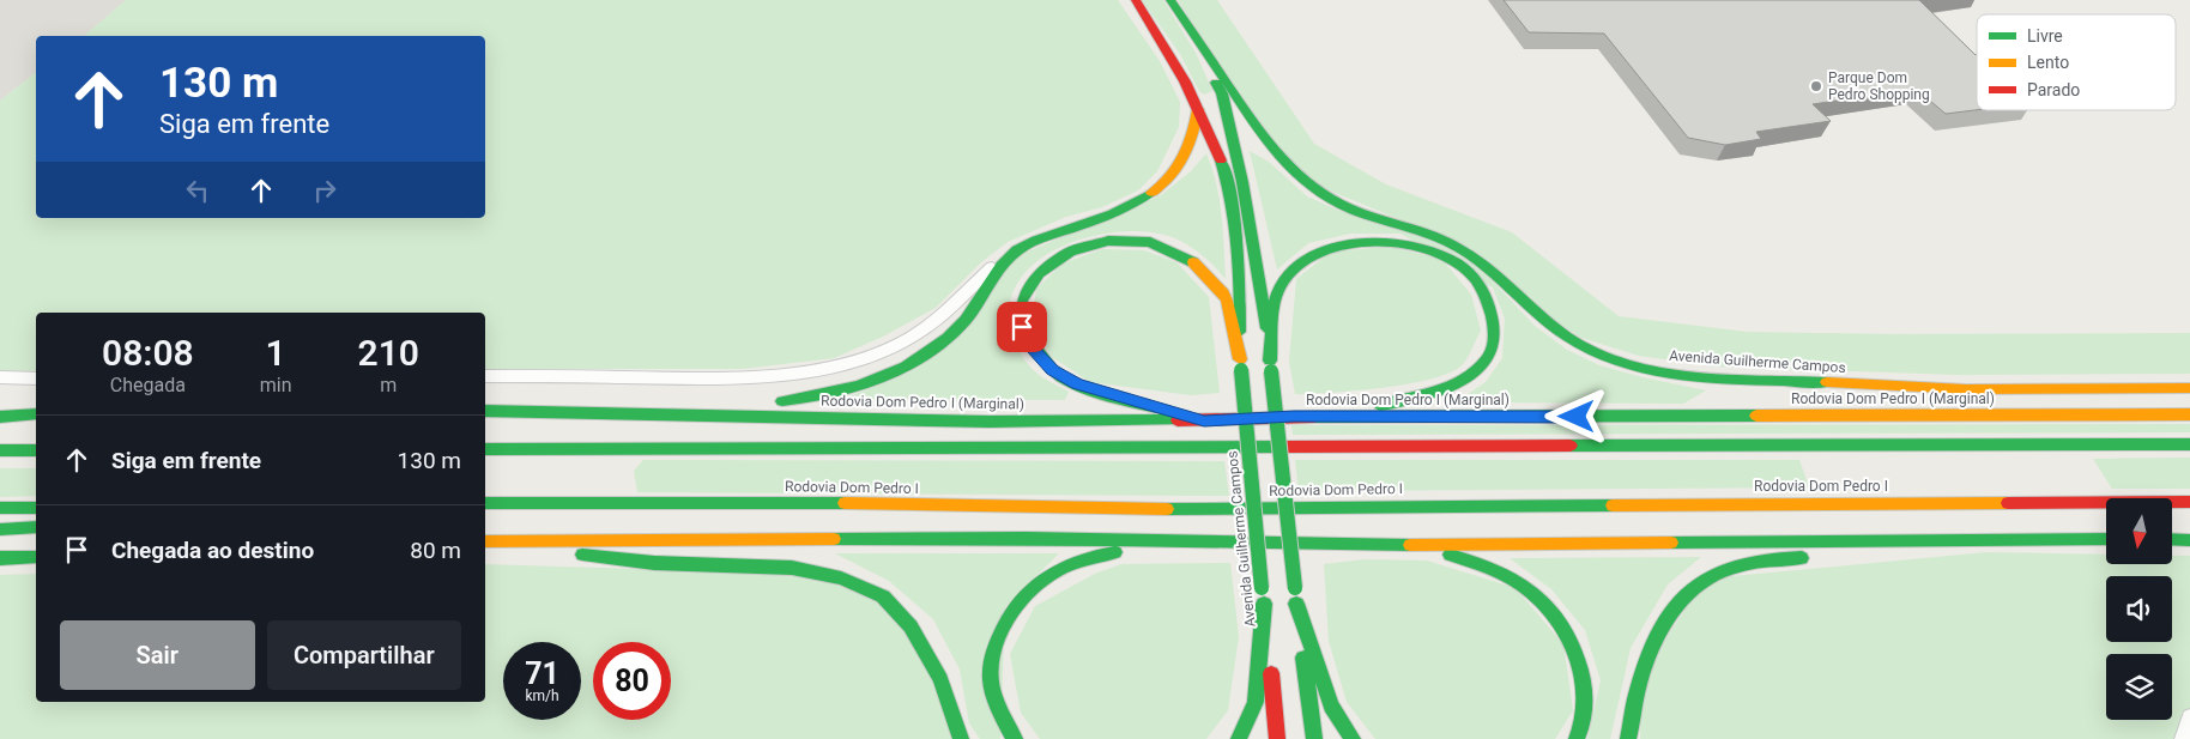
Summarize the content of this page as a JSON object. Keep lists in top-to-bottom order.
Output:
{
  "streets": {
    "main road": ["Avenida Guilherme Campos", "Rodovia Dom Pedro I (Marginal)", "Rodovia Dom Pedro I"]
  },
  "places": ["Parque Dom Pedro Shopping"],
  "legend": ["Livre", "Lento", "Parado"],
  "north": "bottom",
  "page": {
    "turn": ["130 m", "Siga em frente"],
    "eta": [
      "08:08",
      "Chegada",
      "1",
      "min",
      "210",
      "m"
    ],
    "list": [
      {
        "name": "Siga em frente",
        "value": "130 m"
      },
      {
        "name": "Chegada ao destino",
        "value": "80 m"
      }
    ],
    "buttons": ["Sair", "Compartilhar"],
    "speed": "71 km/h",
    "limit": "80"
  }
}
